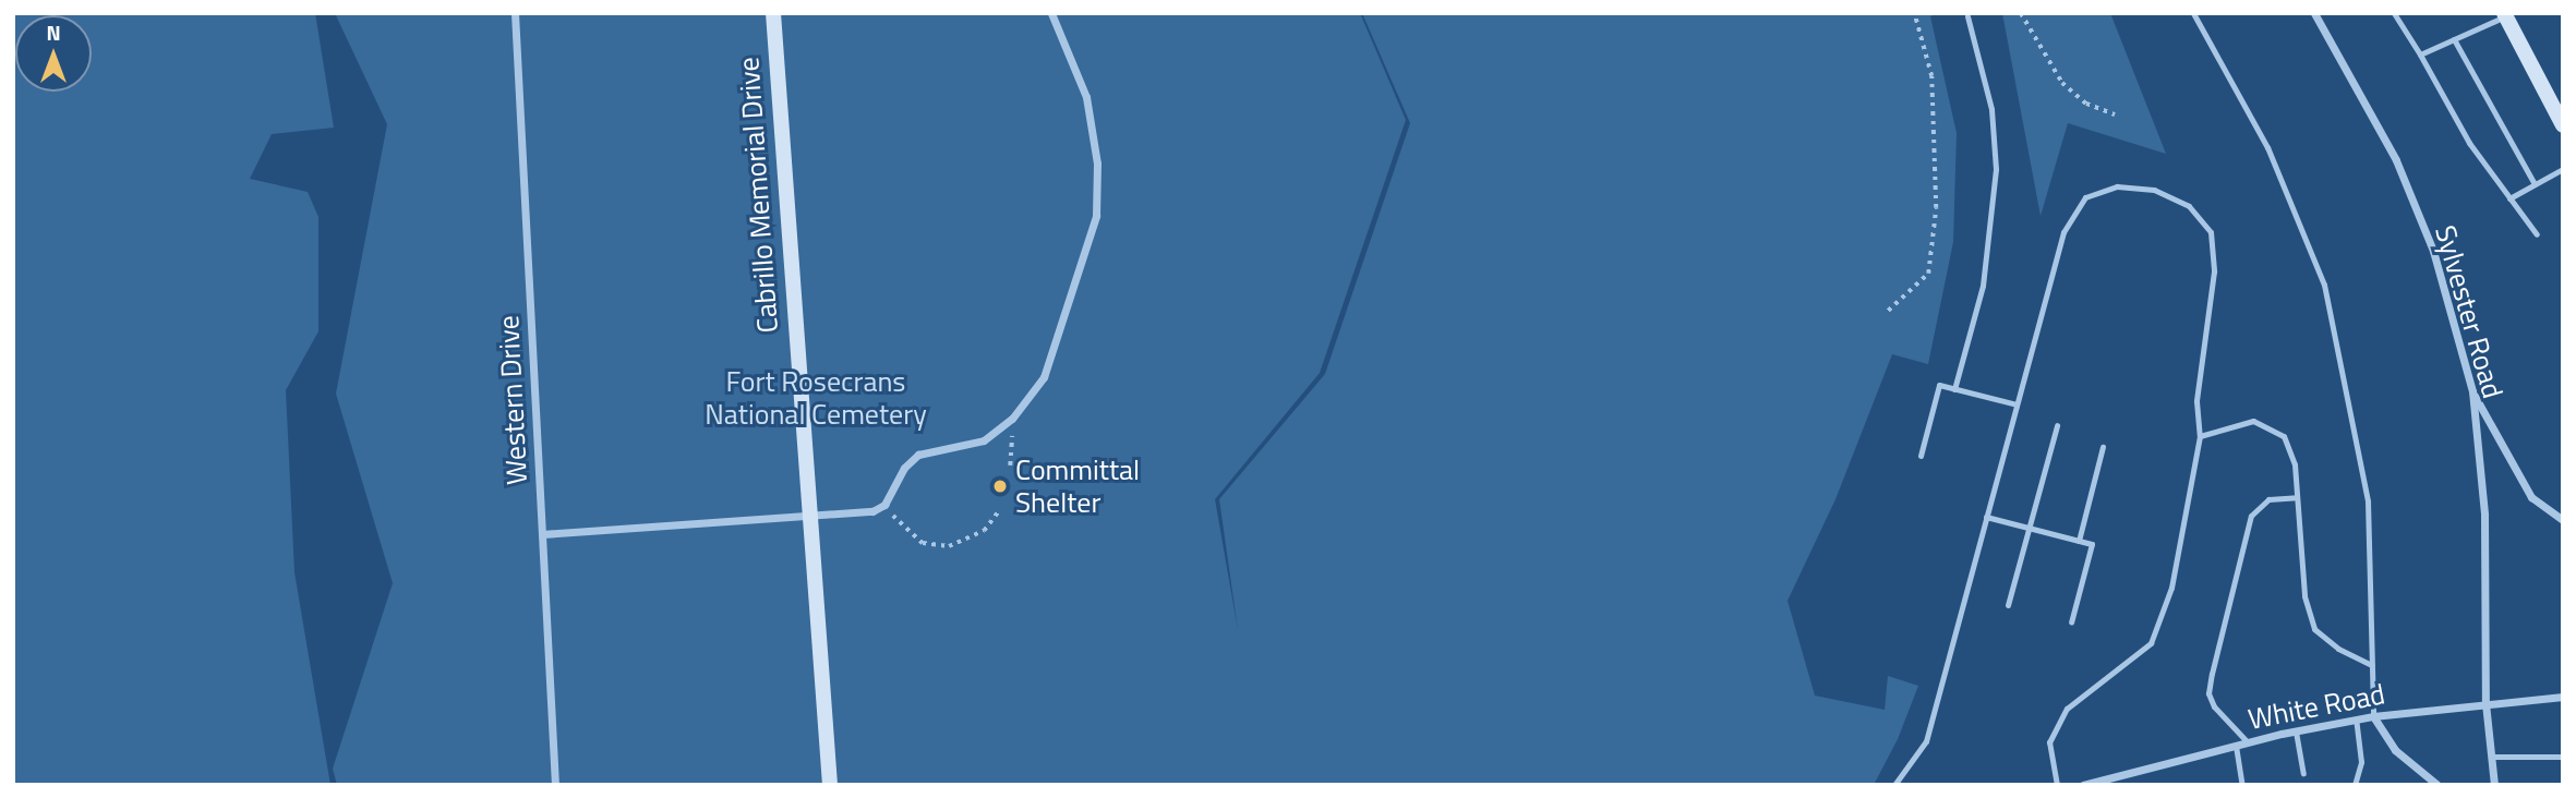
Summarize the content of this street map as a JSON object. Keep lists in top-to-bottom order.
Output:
{
  "streets": {
    "main road": ["Cabrillo Memorial Drive"],
    "street": ["Sylvester Road", "Western Drive", "White Road"]
  },
  "crossings": [
    ["Sylvester Road", "White Road"]
  ],
  "parks": ["Fort Rosecrans National Cemetery"],
  "places": ["Committal Shelter"],
  "north": "top"
}
